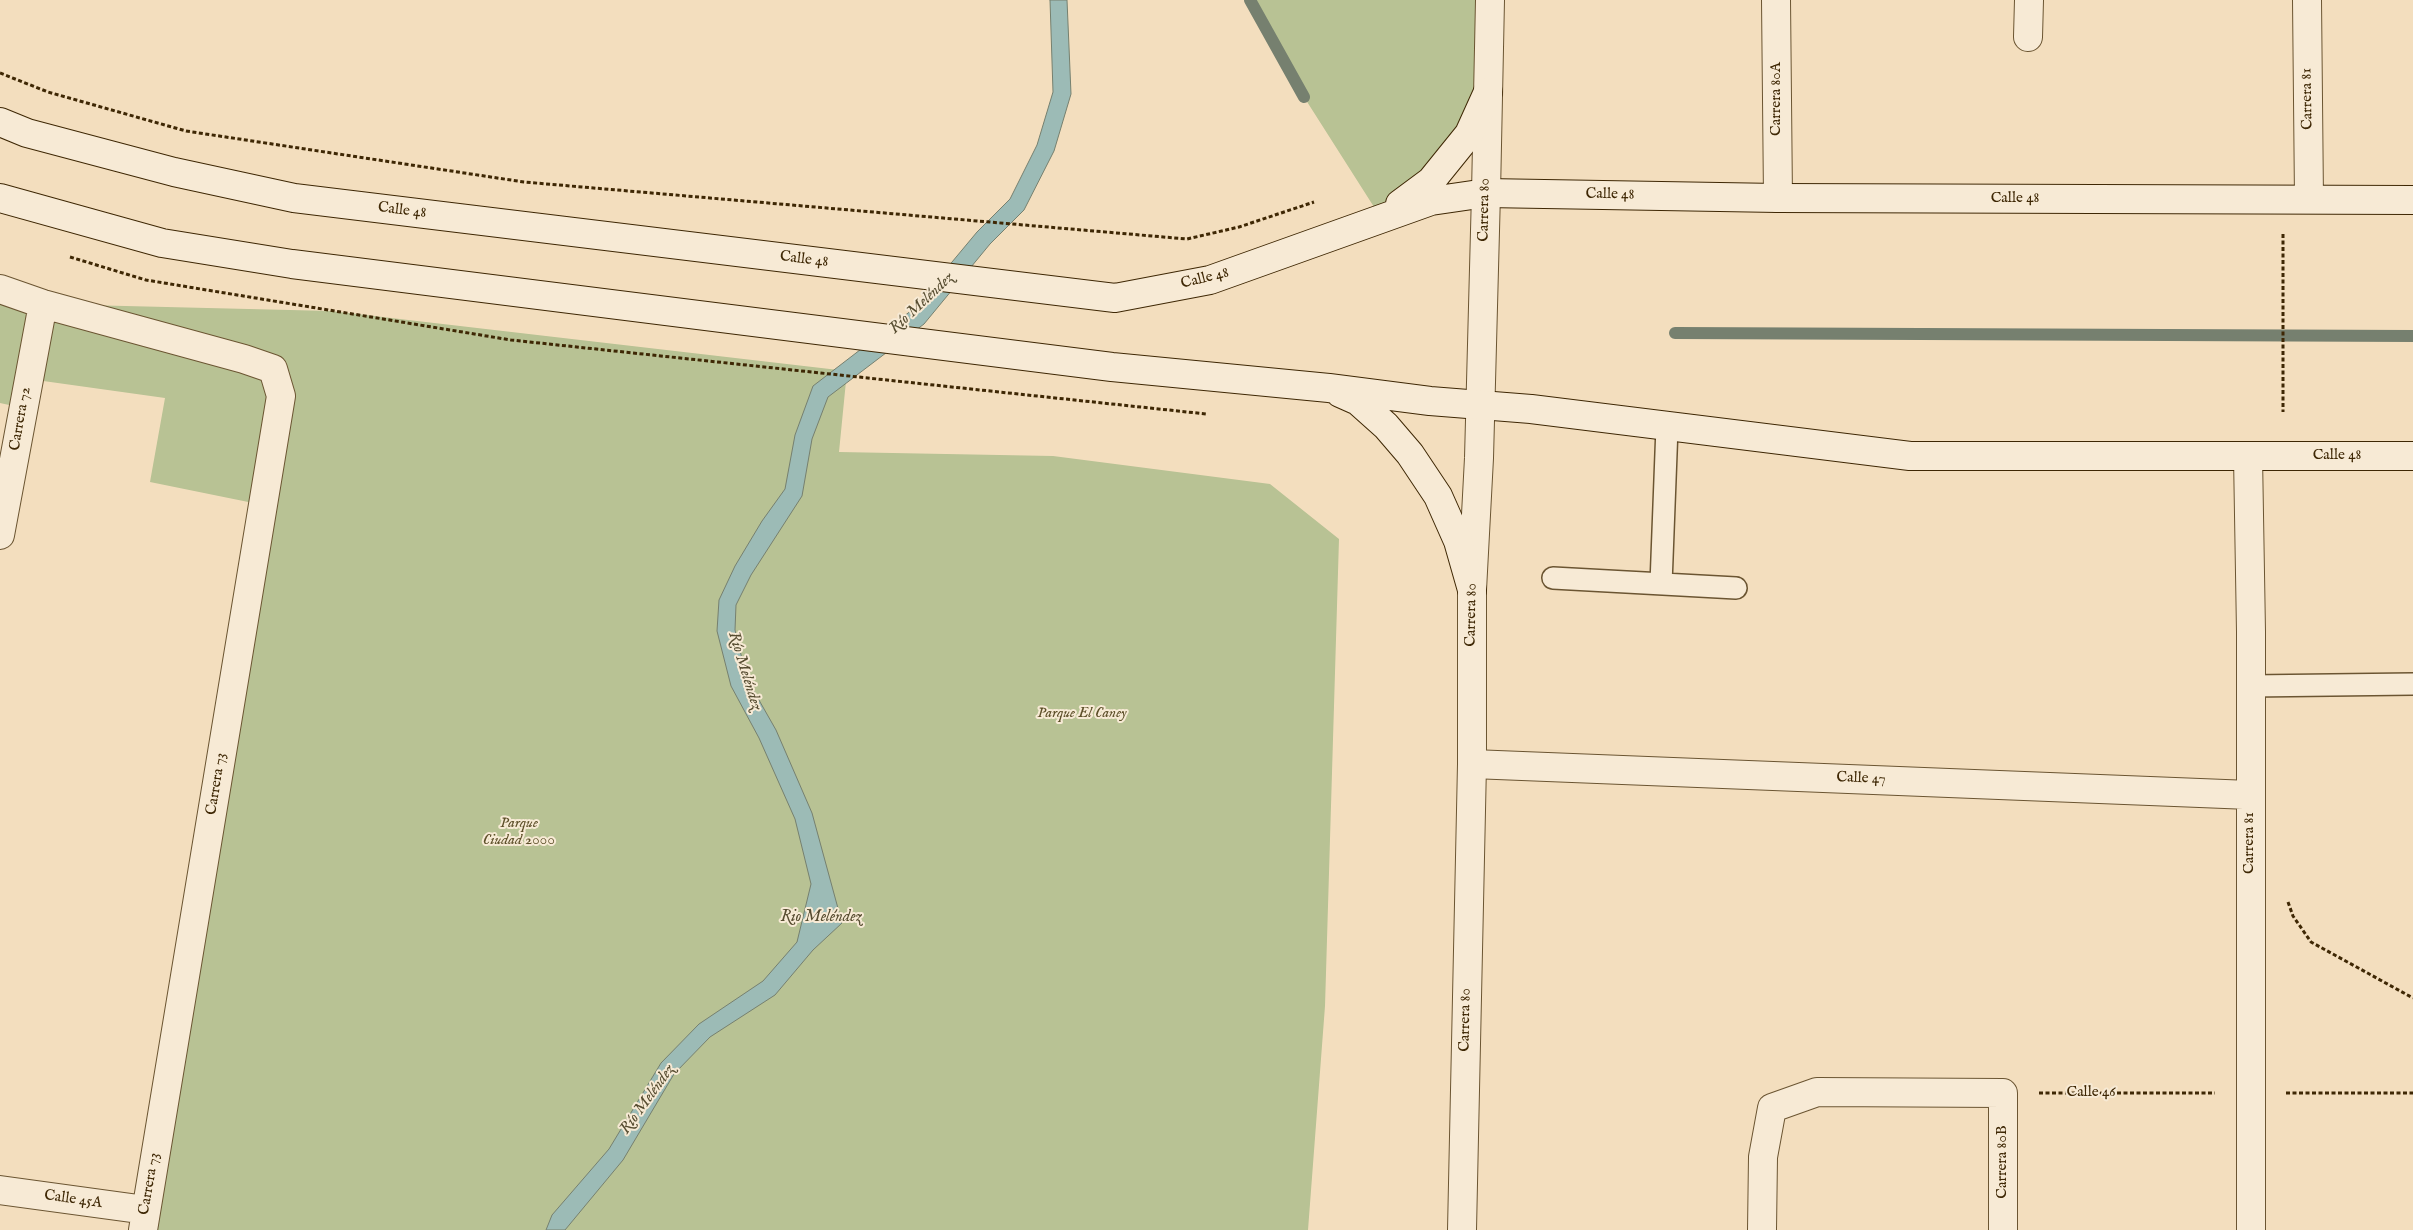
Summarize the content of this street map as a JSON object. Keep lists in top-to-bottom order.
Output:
{
  "streets": {
    "main road": [
      "Carrera 80A",
      "Carrera 81",
      "Calle 48",
      "Carrera 80",
      "Carrera 72",
      "Calle 47",
      "Carrera 73",
      "Carrera 80B",
      "Calle 45A"
    ],
    "path": ["Calle 46"]
  },
  "crossings": [
    ["Carrera 80A", "Calle 48"],
    ["Carrera 81", "Calle 48"],
    ["Carrera 81", "Calle 47"],
    ["Carrera 81", "Calle 46"],
    ["Calle 48", "Carrera 80"],
    ["Carrera 80", "Calle 47"],
    ["Carrera 72", "Carrera 73"],
    ["Carrera 73", "Calle 45A"],
    ["Calle 46", "Carrera 80B"]
  ],
  "water": ["Río Meléndez", "Rio Meléndez"],
  "parks": ["Parque El Caney", "Parque Ciudad 2000"]
}
